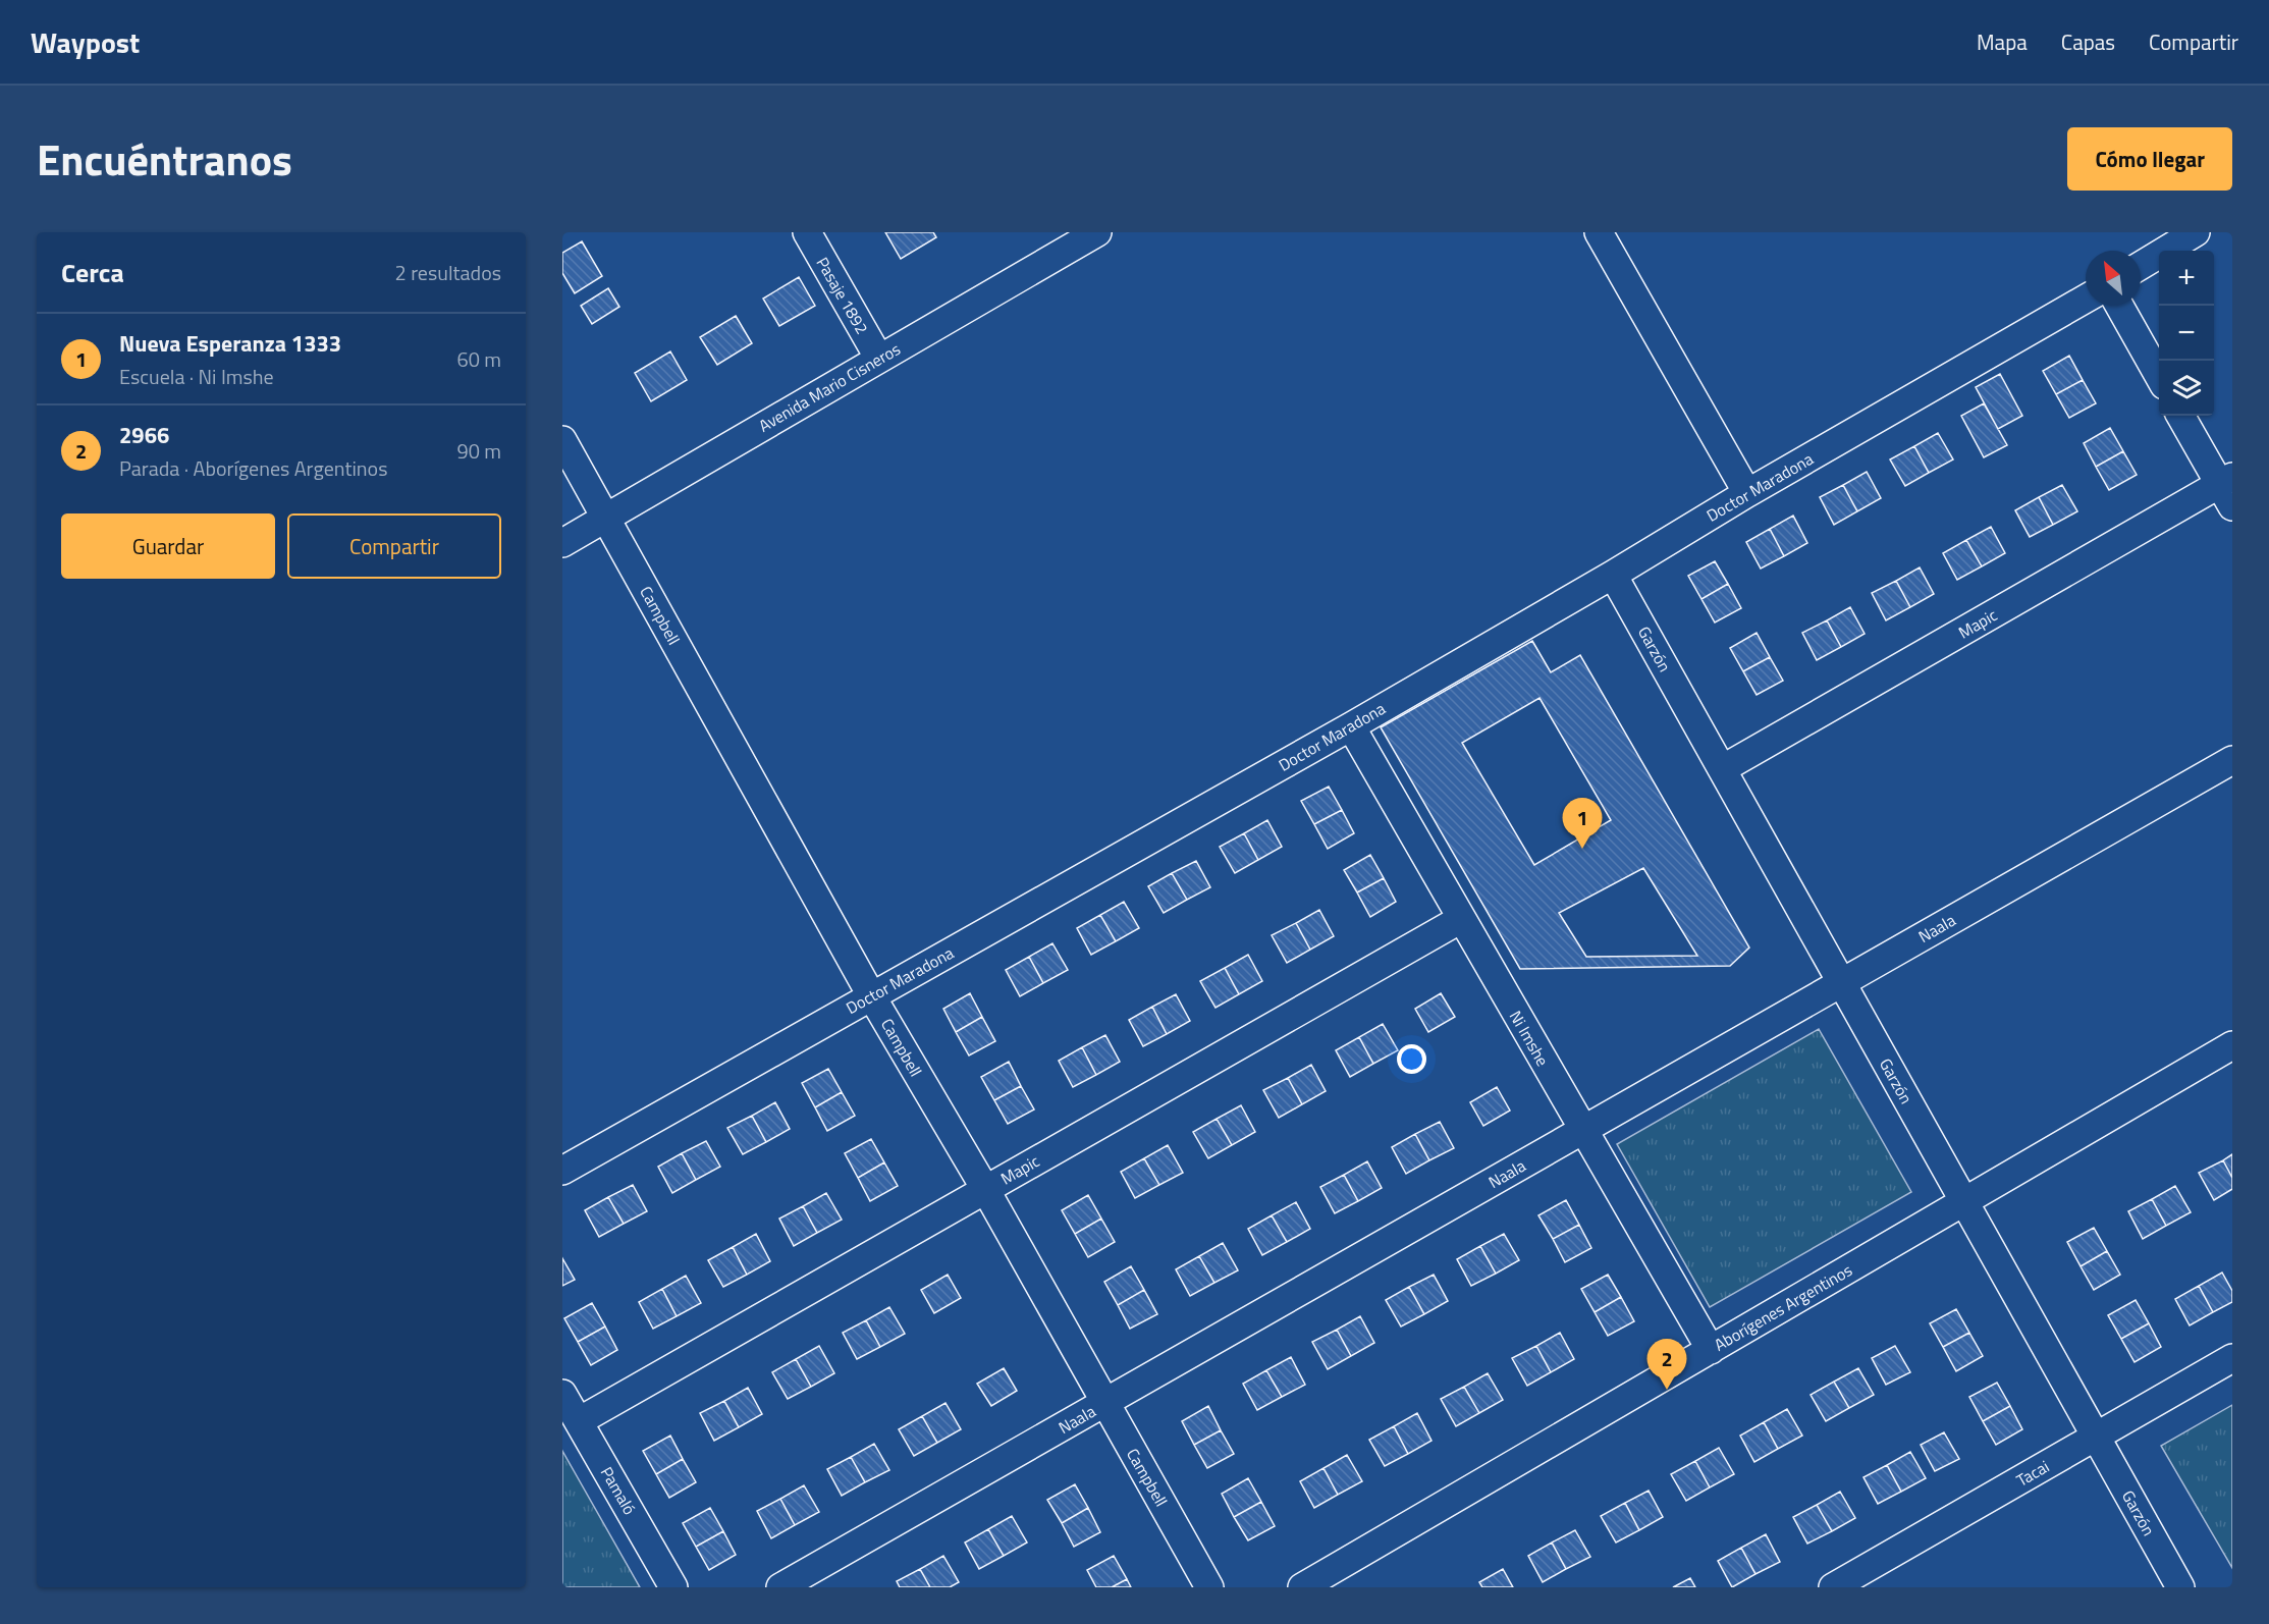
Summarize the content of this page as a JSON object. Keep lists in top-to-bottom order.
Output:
{
  "streets": {
    "street": [
      "Pasaje 1892",
      "Avenida Mario Cisneros",
      "Doctor Maradona",
      "Campbell",
      "Mapic",
      "Garzón",
      "Naala",
      "Ni Imshe",
      "Aborígenes Argentinos",
      "Tacai",
      "Pamaló"
    ]
  },
  "crossings": [
    ["Pasaje 1892", "Avenida Mario Cisneros"],
    ["Avenida Mario Cisneros", "Campbell"],
    ["Doctor Maradona", "Campbell"],
    ["Doctor Maradona", "Garzón"],
    ["Doctor Maradona", "Ni Imshe"],
    ["Campbell", "Mapic"],
    ["Campbell", "Naala"],
    ["Mapic", "Garzón"],
    ["Mapic", "Ni Imshe"],
    ["Mapic", "Pamaló"],
    ["Garzón", "Naala"],
    ["Garzón", "Aborígenes Argentinos"],
    ["Garzón", "Tacai"],
    ["Naala", "Ni Imshe"],
    ["Ni Imshe", "Aborígenes Argentinos"]
  ],
  "north": "top left",
  "page": {
    "header": "Waypost",
    "nav": ["Mapa", "Capas", "Compartir"],
    "title": "Encuéntranos",
    "buttons": [
      "Cómo llegar",
      ["Guardar", "Compartir"]
    ],
    "heading": ["Cerca", "2 resultados"],
    "map_buttons": ["+", "−"],
    "list": [
      {
        "mark": "1",
        "name": "Nueva Esperanza 1333",
        "note": "Escuela · Ni Imshe",
        "value": "60 m"
      },
      {
        "mark": "2",
        "name": "2966",
        "note": "Parada · Aborígenes Argentinos",
        "value": "90 m"
      }
    ],
    "pins": ["1", "2"]
  }
}
